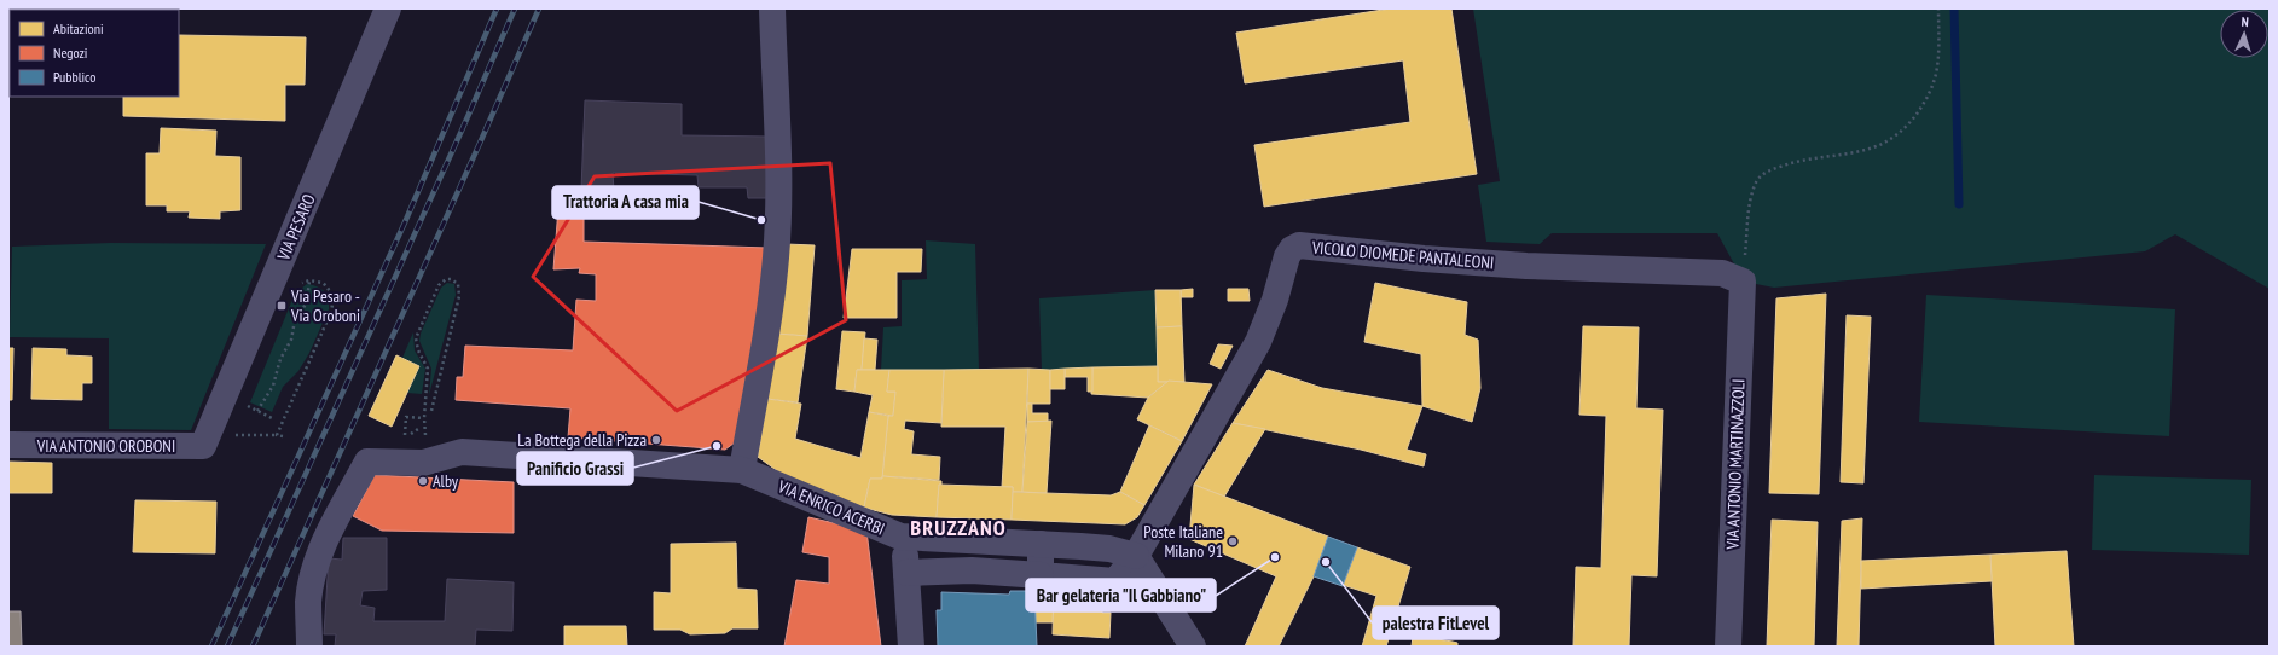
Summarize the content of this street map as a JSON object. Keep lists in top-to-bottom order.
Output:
{
  "streets": {
    "street": [
      "VIA PESARO",
      "VICOLO DIOMEDE PANTALEONI",
      "VIA ANTONIO OROBONI",
      "VIA ANTONIO MARTINAZZOLI",
      "VIA ENRICO ACERBI"
    ]
  },
  "crossings": [
    ["VIA PESARO", "VIA ANTONIO OROBONI"],
    ["VICOLO DIOMEDE PANTALEONI", "VIA ANTONIO MARTINAZZOLI"],
    ["VICOLO DIOMEDE PANTALEONI", "VIA ENRICO ACERBI"]
  ],
  "districts": ["BRUZZANO"],
  "places": {
    "other": [
      "Trattoria A casa mia",
      "La Bottega della Pizza",
      "Panificio Grassi",
      "Alby",
      "Poste Italiane Milano 91",
      "Bar gelateria \"Il Gabbiano\"",
      "palestra FitLevel"
    ],
    "transit": ["Via Pesaro - Via Oroboni"]
  },
  "legend": ["Abitazioni", "Negozi", "Pubblico"],
  "north": "top"
}
